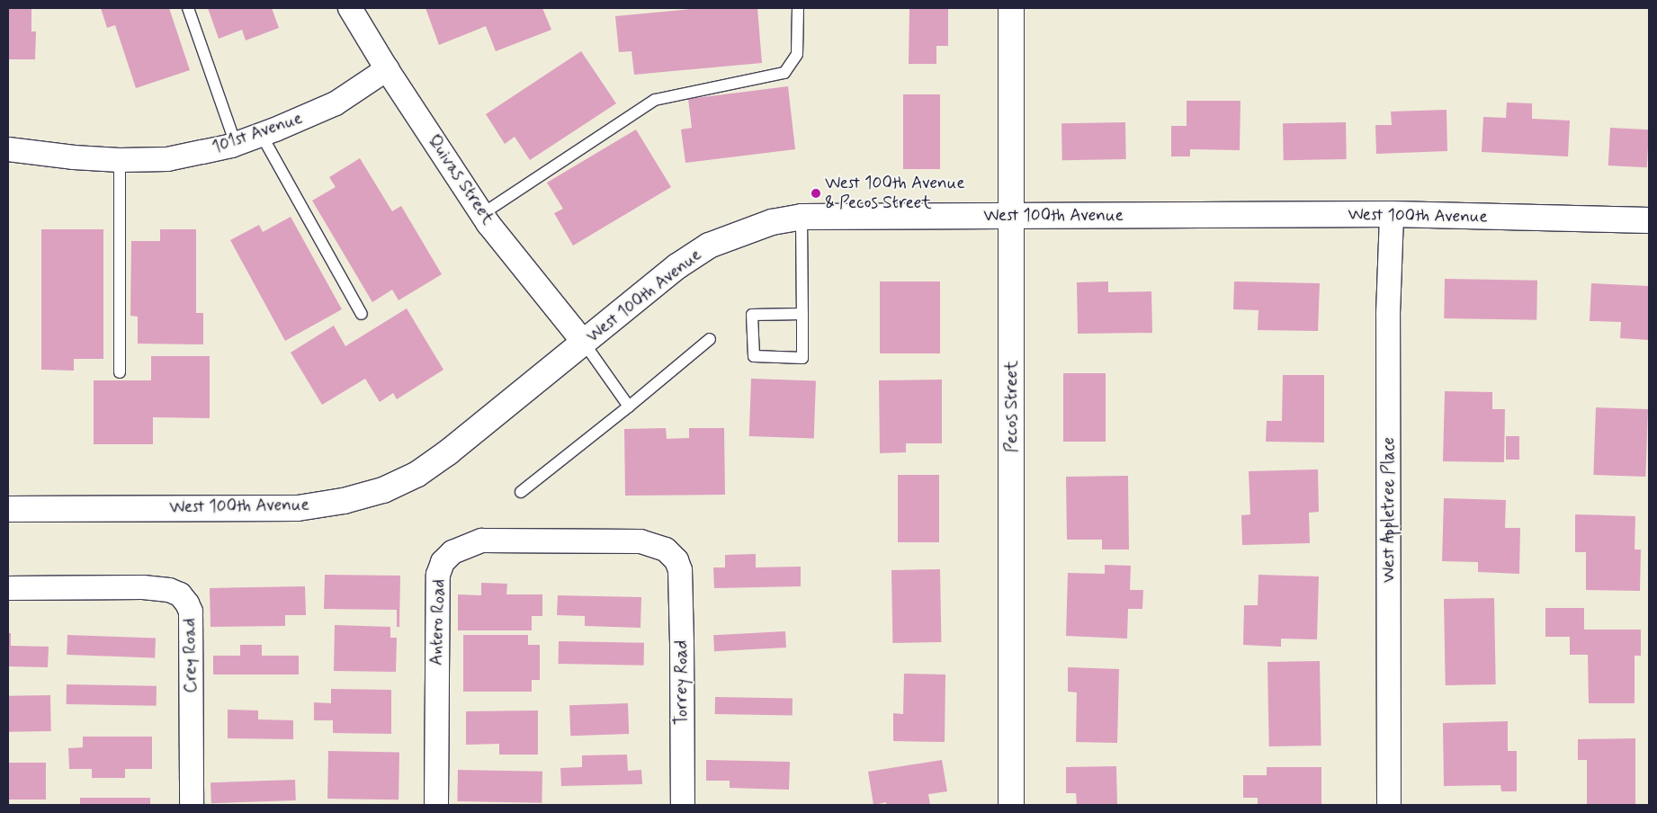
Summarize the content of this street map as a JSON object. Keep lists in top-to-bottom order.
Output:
{
  "streets": {
    "street": [
      "101st Avenue",
      "Quivas Street",
      "West 100th Avenue",
      "Pecos Street",
      "West Appletree Place",
      "Antero Road",
      "Crey Road",
      "Torrey Road"
    ]
  },
  "crossings": [
    ["101st Avenue", "Quivas Street"],
    ["Quivas Street", "West 100th Avenue"],
    ["West 100th Avenue", "Pecos Street"],
    ["West 100th Avenue", "West Appletree Place"],
    ["Antero Road", "Torrey Road"]
  ],
  "places": ["West 100th Avenue & Pecos Street"]
}
